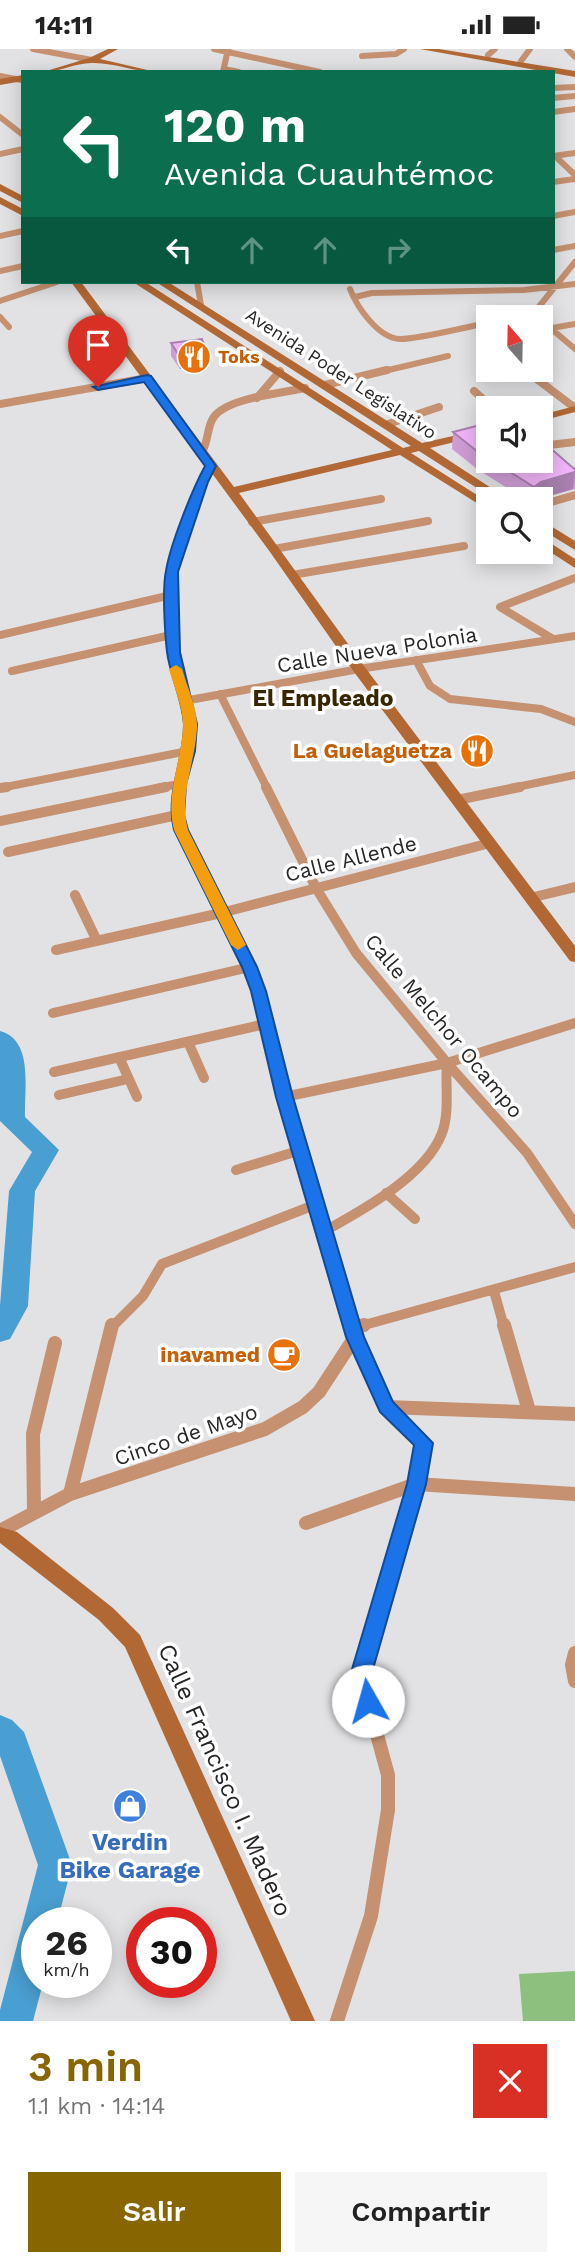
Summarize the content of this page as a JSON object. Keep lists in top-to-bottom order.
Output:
{
  "streets": {
    "street": [
      "Avenida Poder Legislativo",
      "Calle Nueva Polonia",
      "Calle Allende",
      "Calle Melchor Ocampo",
      "Cinco de Mayo",
      "Calle Francisco I. Madero"
    ]
  },
  "crossings": [
    ["Calle Nueva Polonia", "Calle Melchor Ocampo"],
    ["Calle Allende", "Calle Melchor Ocampo"],
    ["Cinco de Mayo", "Calle Francisco I. Madero"]
  ],
  "districts": ["El Empleado"],
  "places": {
    "restaurant": ["Toks", "La Guelaguetza"],
    "cafe": ["inavamed"],
    "shop": ["Verdin Bike Garage"]
  },
  "north": "top",
  "page": {
    "status": "14:11",
    "turn": ["120 m", "Avenida Cuauhtémoc"],
    "speed": "26 km/h",
    "limit": "30",
    "heading": ["3 min", "1.1 km · 14:14"],
    "buttons": ["Salir", "Compartir"]
  }
}
